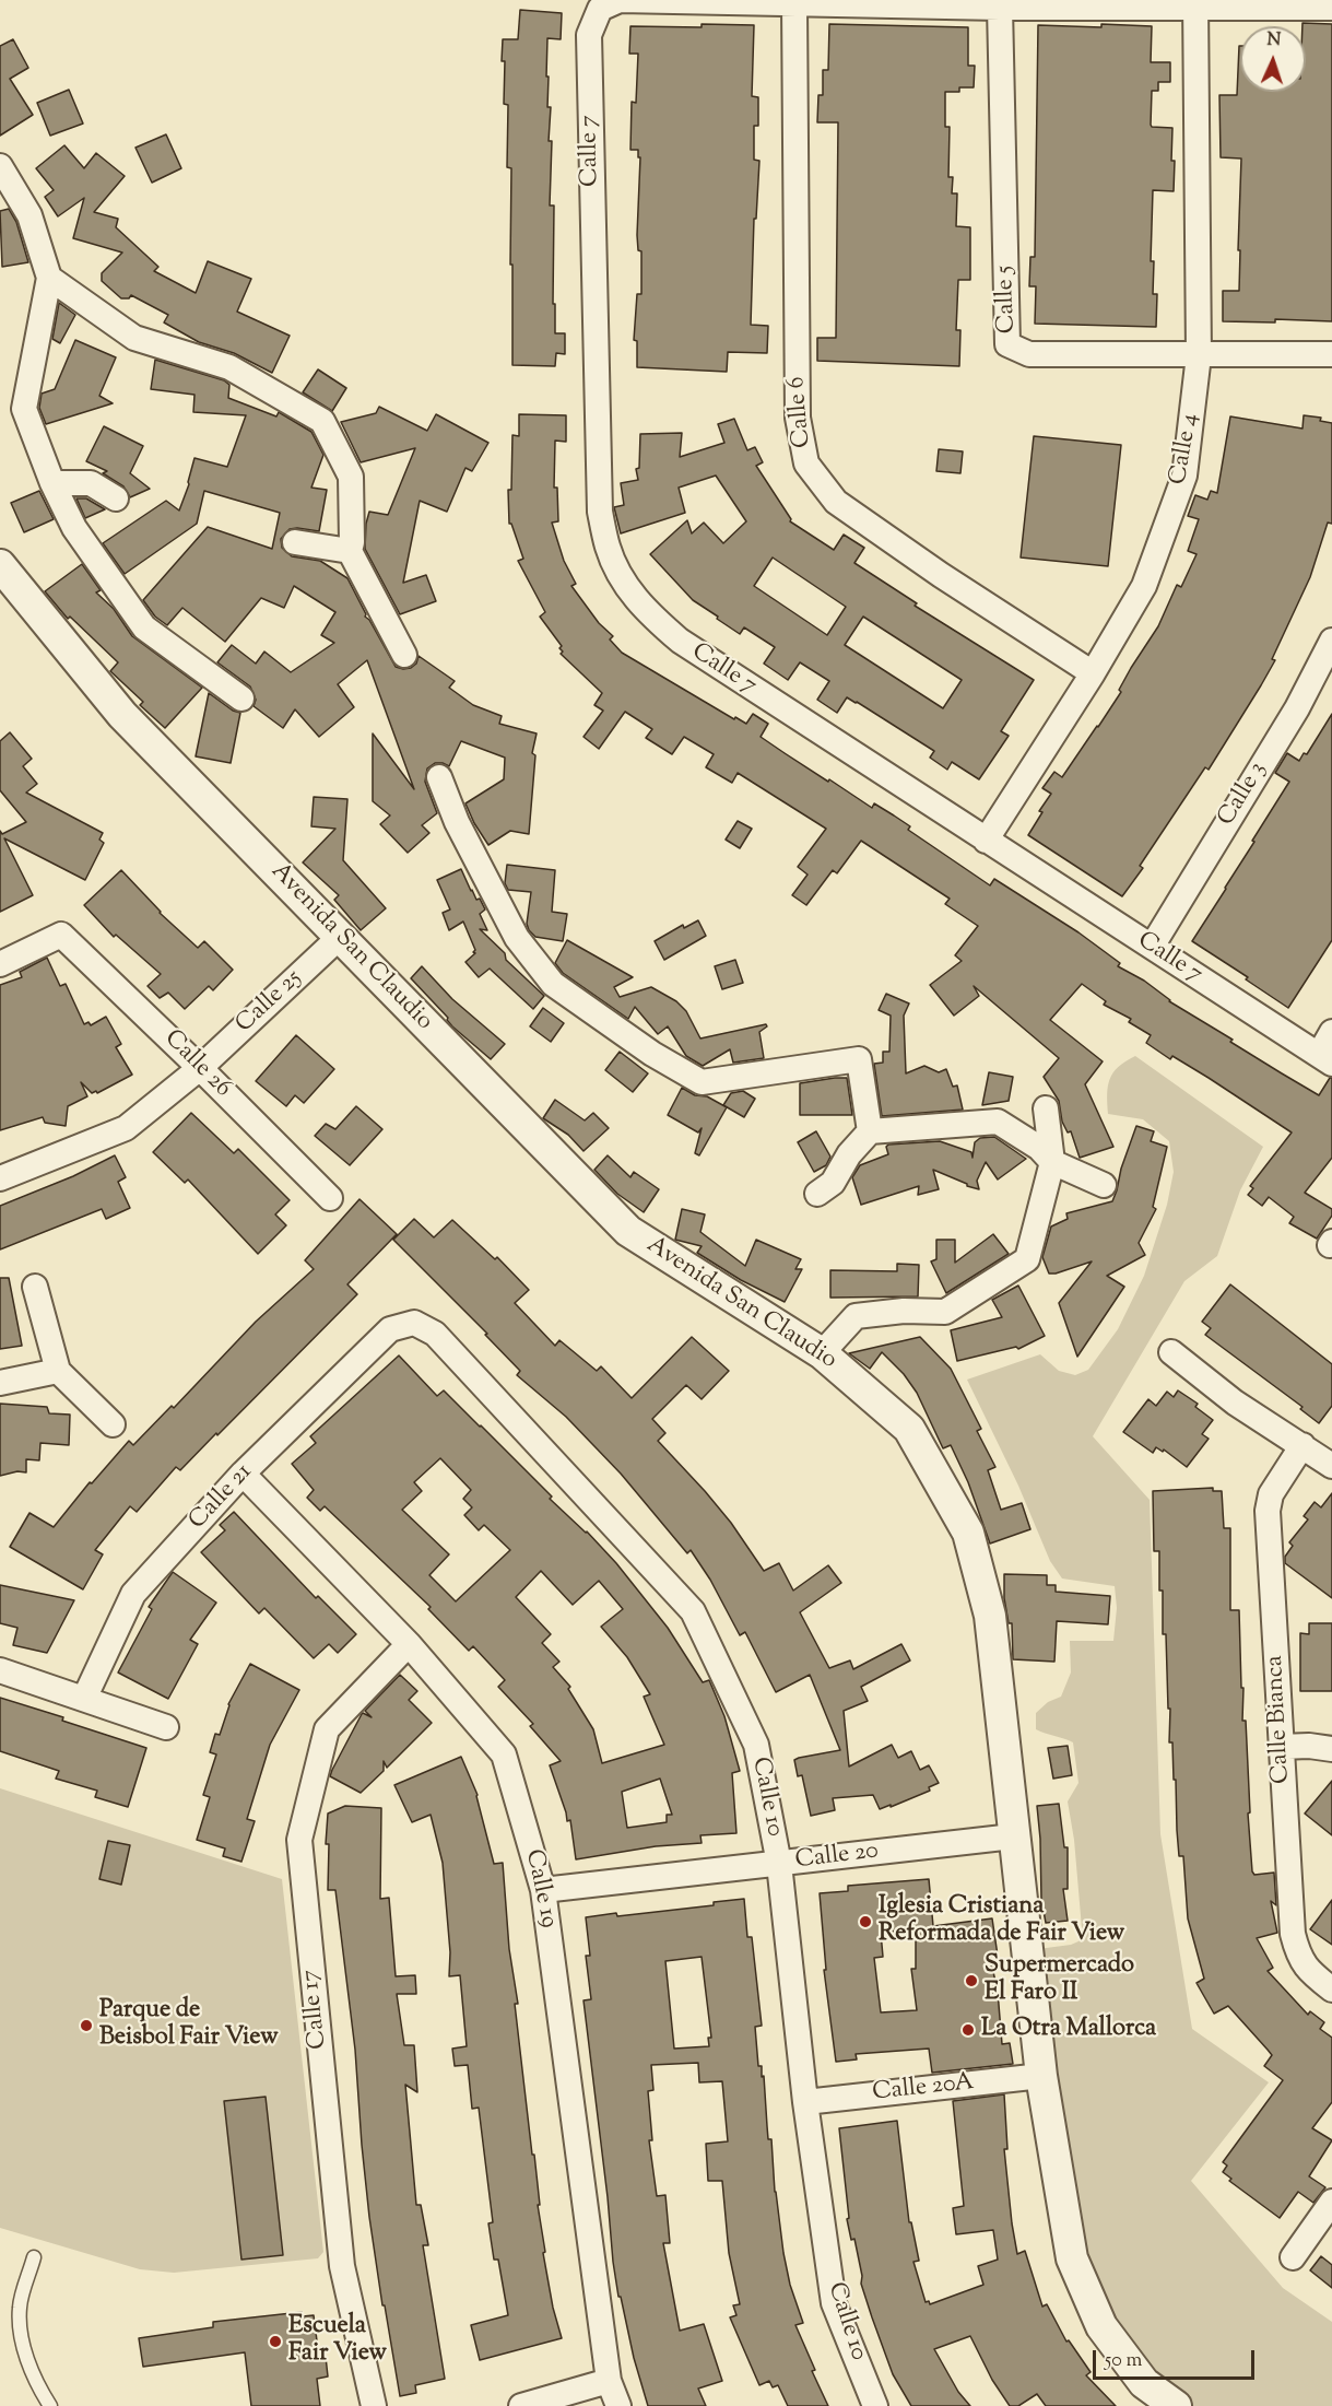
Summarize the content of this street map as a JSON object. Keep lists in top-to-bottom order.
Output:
{
  "streets": {
    "street": [
      "Calle 7",
      "Calle 5",
      "Calle 6",
      "Calle 4",
      "Calle 3",
      "Avenida San Claudio",
      "Calle 25",
      "Calle 26",
      "Calle 21",
      "Calle Bianca",
      "Calle 10",
      "Calle 20",
      "Calle 19",
      "Calle 17",
      "Calle 20A"
    ]
  },
  "crossings": [
    ["Calle 7", "Calle 4"],
    ["Calle 7", "Calle 3"],
    ["Calle 5", "Calle 4"],
    ["Calle 6", "Calle 4"],
    ["Avenida San Claudio", "Calle 25"],
    ["Avenida San Claudio", "Calle 20"],
    ["Avenida San Claudio", "Calle 20A"],
    ["Calle 25", "Calle 26"],
    ["Calle 21", "Calle 10"],
    ["Calle 21", "Calle 19"],
    ["Calle 10", "Calle 20"],
    ["Calle 10", "Calle 20A"],
    ["Calle 20", "Calle 19"],
    ["Calle 19", "Calle 17"]
  ],
  "places": [
    "Iglesia Cristiana Reformada de Fair View",
    "Supermercado El Faro II",
    "Parque de Beisbol Fair View",
    "La Otra Mallorca",
    "Escuela Fair View"
  ],
  "scale_bar": "50 m",
  "north": "top"
}
